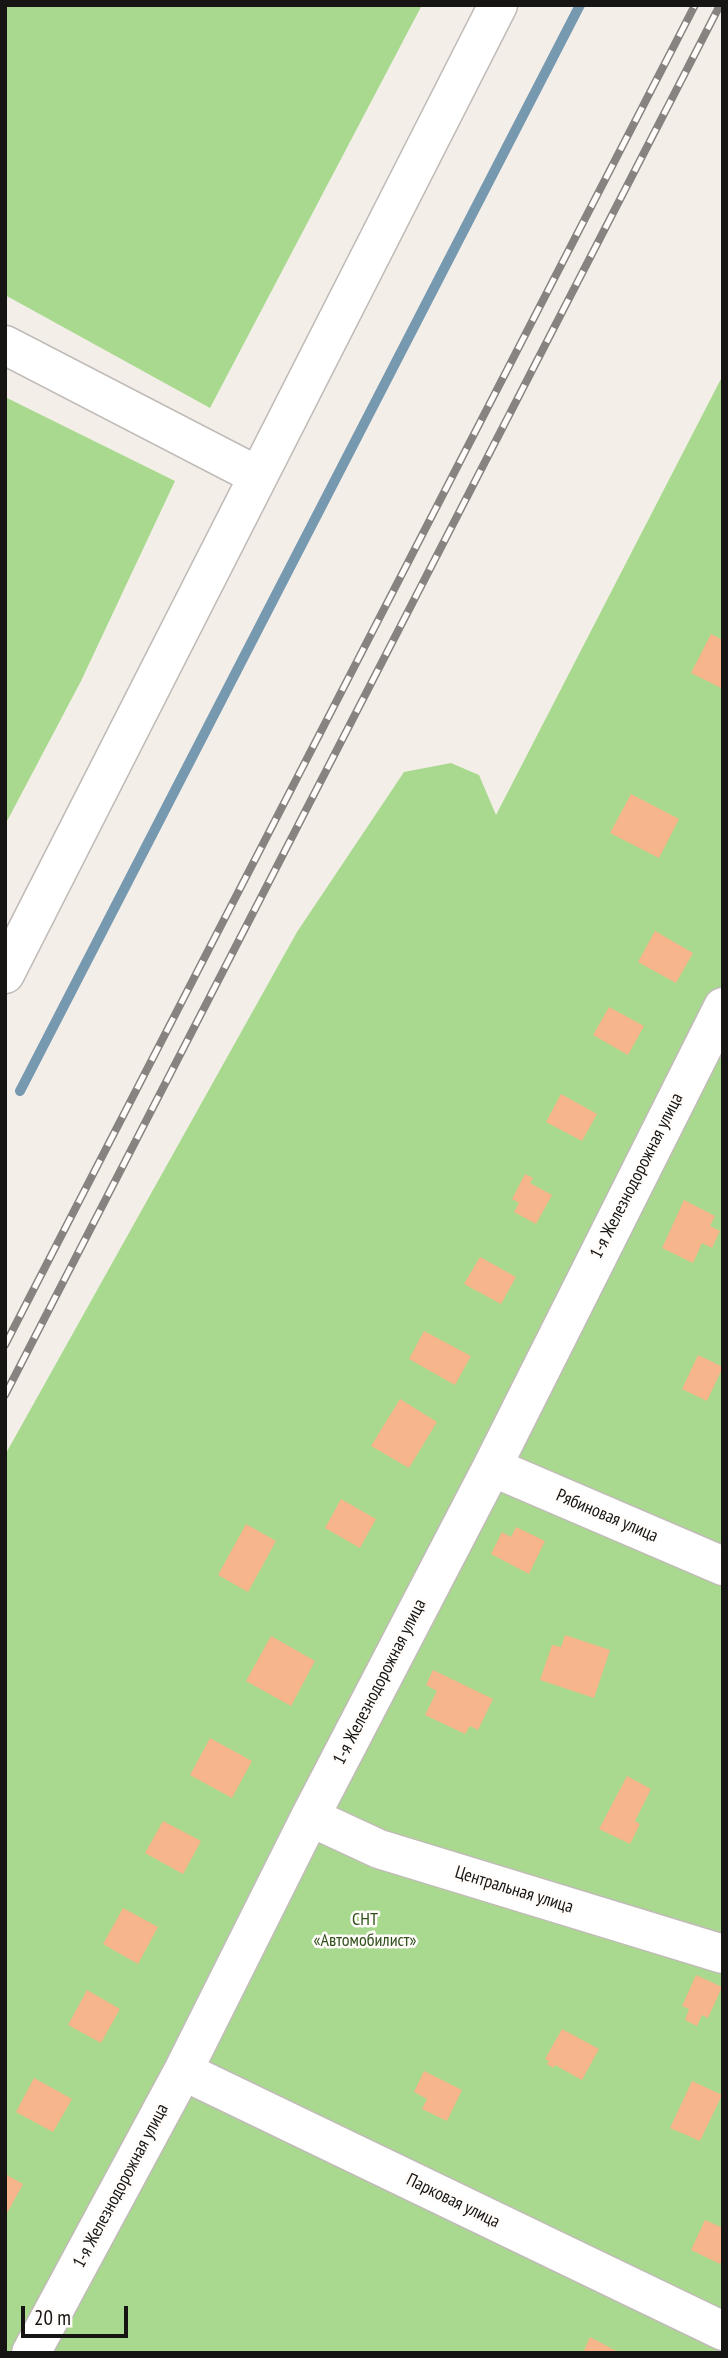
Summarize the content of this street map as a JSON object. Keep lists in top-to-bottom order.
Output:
{
  "streets": {
    "street": [
      "1-я Железнодорожная улица",
      "Рябиновая улица",
      "Центральная улица",
      "Парковая улица"
    ]
  },
  "crossings": [
    ["1-я Железнодорожная улица", "Рябиновая улица"],
    ["1-я Железнодорожная улица", "Центральная улица"],
    ["1-я Железнодорожная улица", "Парковая улица"]
  ],
  "parks": ["СНТ «Автомобилист»"],
  "scale_bar": "20 m"
}
